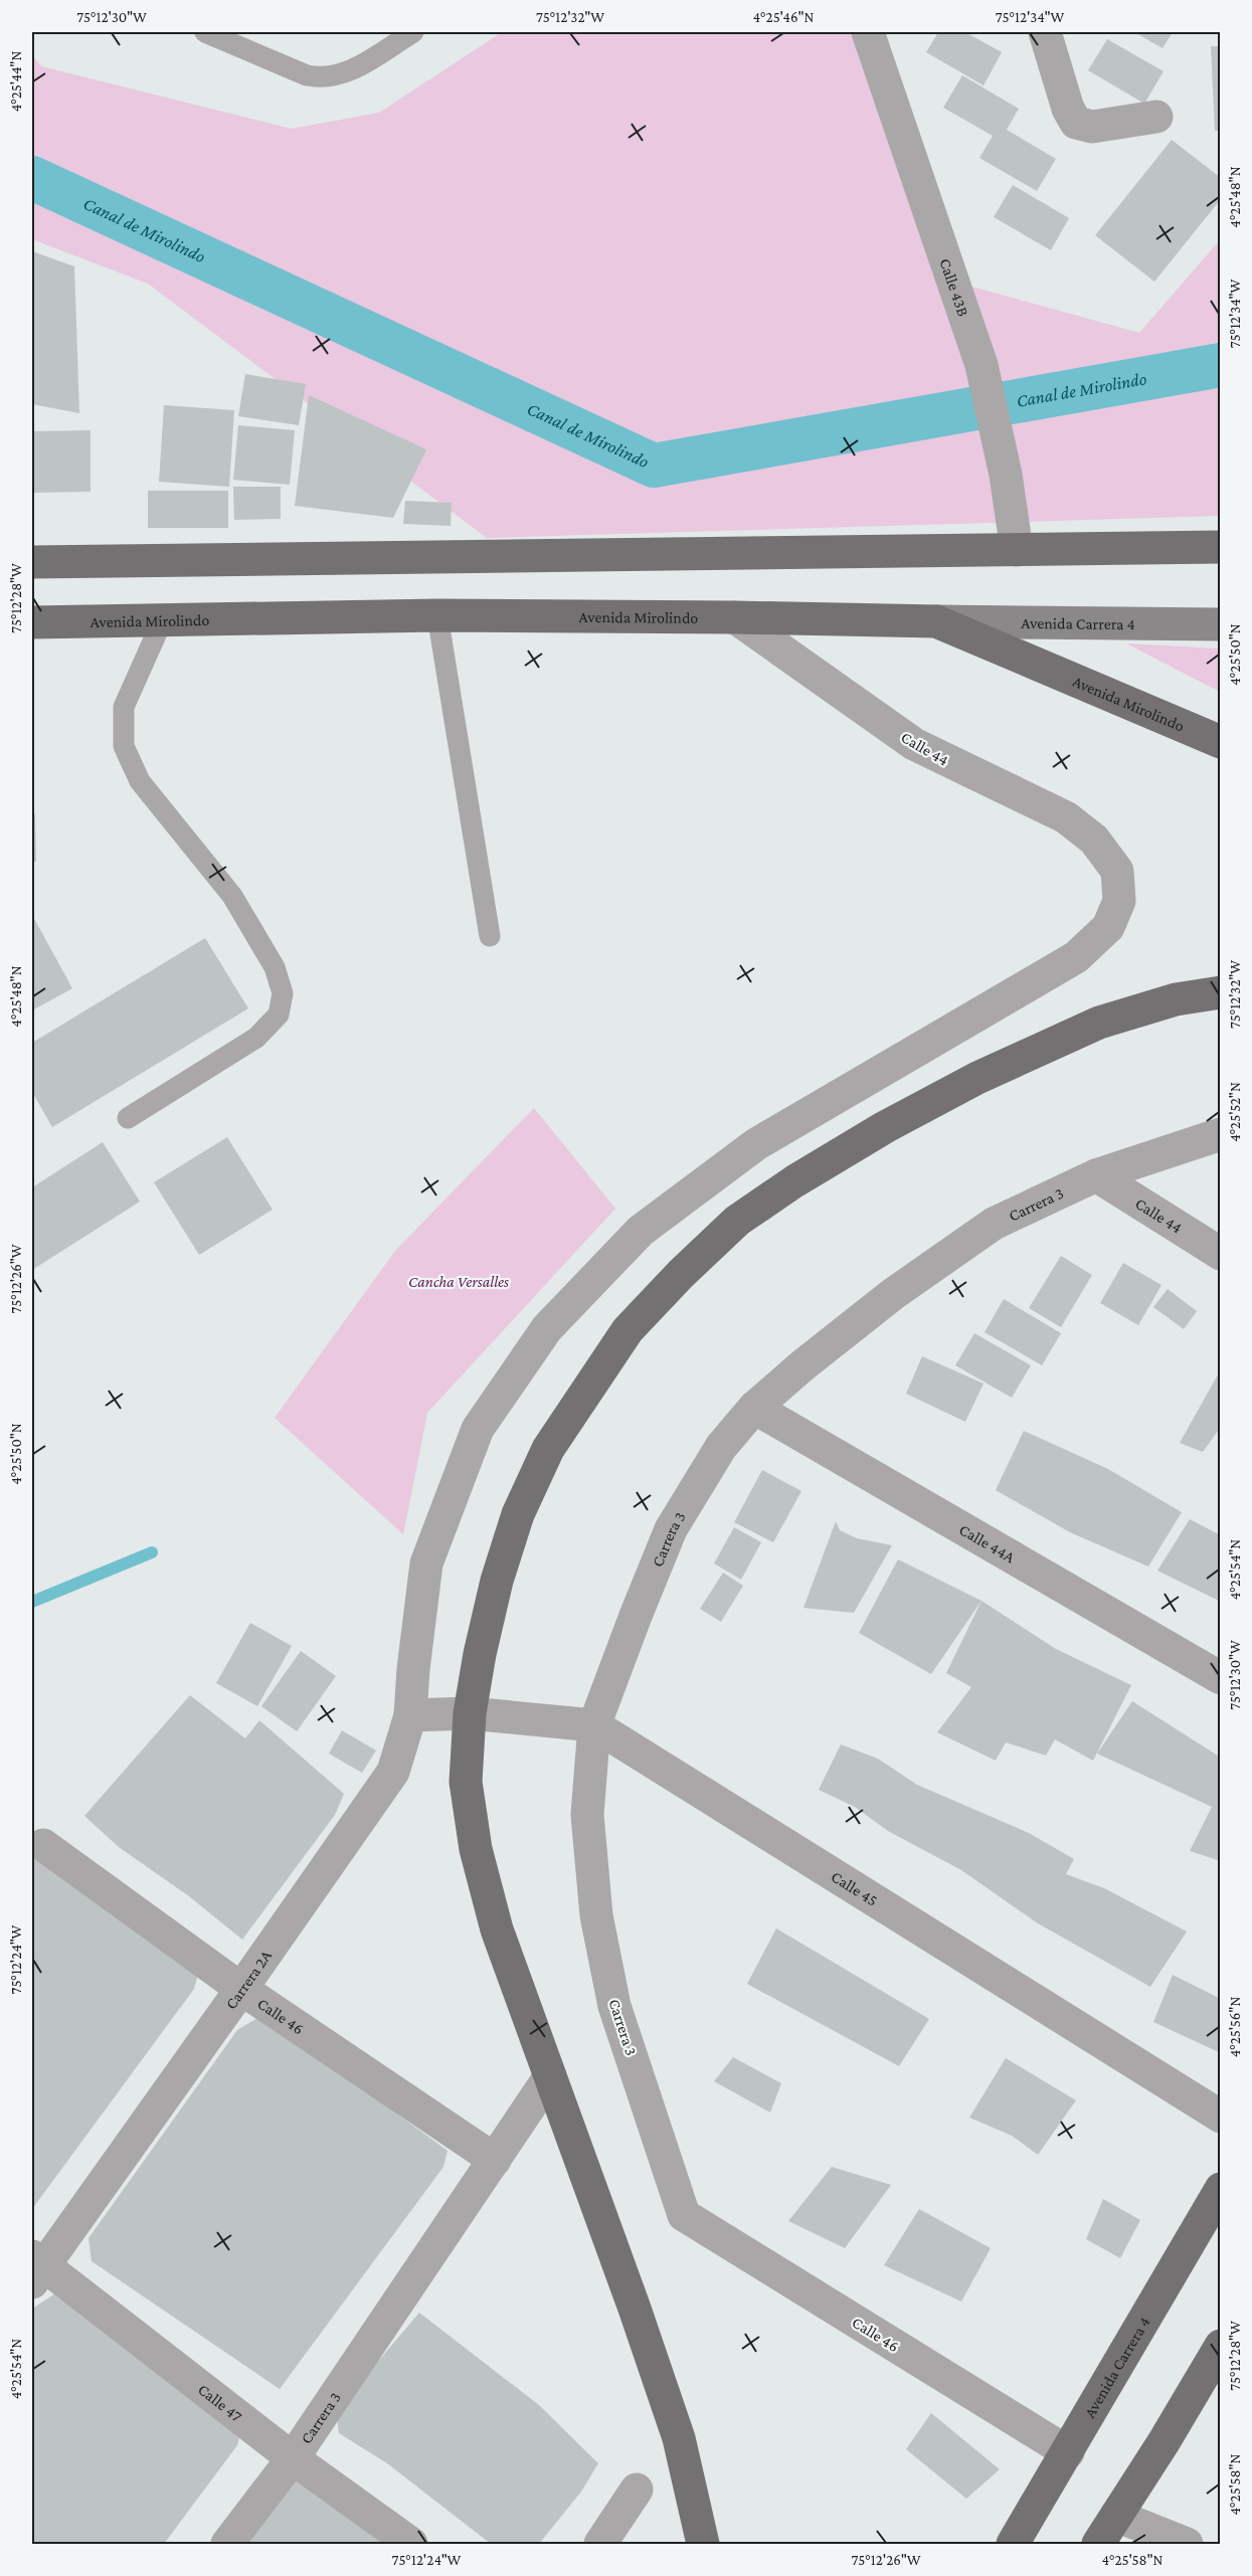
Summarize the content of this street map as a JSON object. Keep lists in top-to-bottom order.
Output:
{
  "streets": {
    "main road": ["Avenida Mirolindo", "Avenida Carrera 4"],
    "street": [
      "Calle 43B",
      "Calle 44",
      "Carrera 3",
      "Calle 44A",
      "Calle 45",
      "Carrera 2A",
      "Calle 46",
      "Calle 47"
    ]
  },
  "crossings": [
    ["Avenida Mirolindo", "Avenida Carrera 4"],
    ["Avenida Mirolindo", "Calle 44"],
    ["Avenida Carrera 4", "Calle 46"],
    ["Calle 44", "Carrera 3"],
    ["Calle 44", "Carrera 2A"],
    ["Carrera 3", "Calle 44A"],
    ["Carrera 3", "Calle 45"],
    ["Carrera 3", "Calle 46"],
    ["Carrera 3", "Calle 47"],
    ["Carrera 2A", "Calle 46"],
    ["Carrera 2A", "Calle 47"]
  ],
  "water": ["Canal de Mirolindo"],
  "parks": ["Cancha Versalles"],
  "coordinates": [
    "75°12'30\"W",
    "75°12'32\"W",
    "4°25'46\"N",
    "75°12'34\"W",
    "4°25'44\"N",
    "4°25'48\"N",
    "75°12'28\"W",
    "4°25'50\"N",
    "4°25'52\"N",
    "75°12'26\"W",
    "4°25'54\"N",
    "75°12'24\"W",
    "4°25'56\"N",
    "4°25'58\"N"
  ]
}
